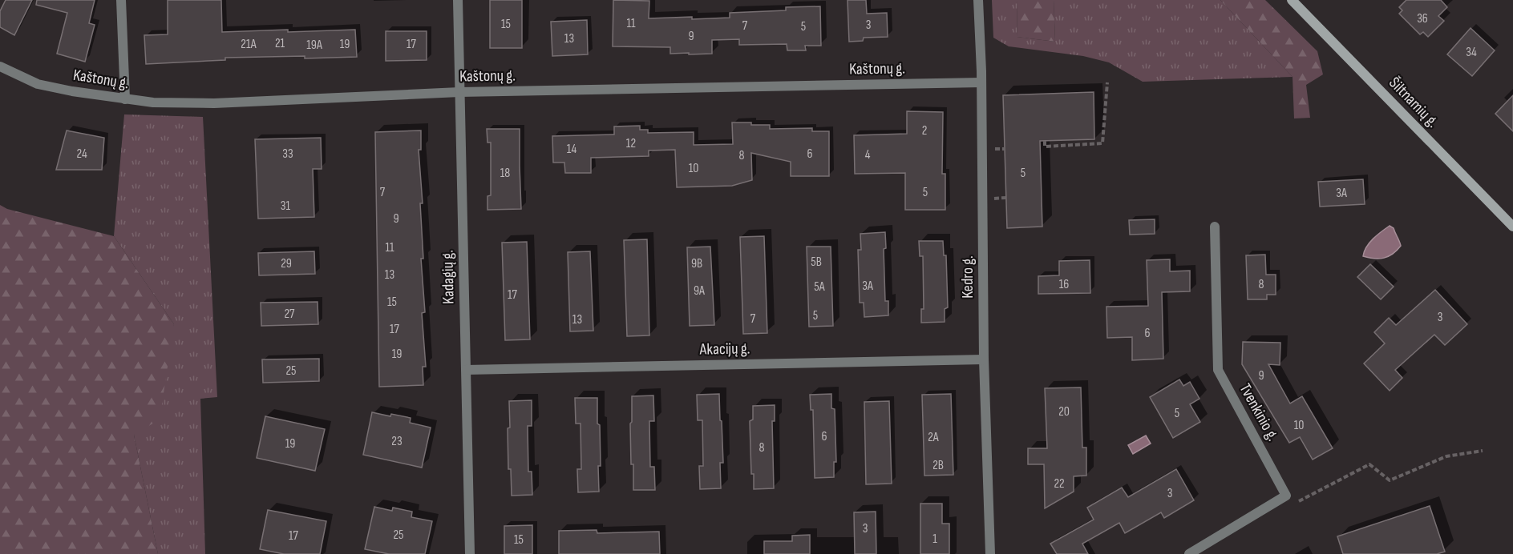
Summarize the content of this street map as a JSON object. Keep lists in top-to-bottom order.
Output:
{
  "streets": {
    "main road": ["Šiltnamių g."],
    "street": [
      "Kaštonų g.",
      "Kadagių g.",
      "Kedro g.",
      "Akacijų g.",
      "Tvenkinio g."
    ]
  },
  "crossings": [
    ["Kaštonų g.", "Kadagių g."],
    ["Kaštonų g.", "Kedro g."],
    ["Kadagių g.", "Akacijų g."],
    ["Kedro g.", "Akacijų g."]
  ],
  "house_numbers": [
    "36",
    "11",
    "15",
    "3",
    "7",
    "5",
    "9",
    "13",
    "21",
    "21A",
    "19",
    "17",
    "19A",
    "34",
    "2",
    "12",
    "14",
    "24",
    "33",
    "6",
    "4",
    "8",
    "10",
    "18",
    "5",
    "7",
    "5",
    "3A",
    "31",
    "9",
    "11",
    "5B",
    "29",
    "9B",
    "13",
    "16",
    "8",
    "3A",
    "5A",
    "9A",
    "17",
    "15",
    "27",
    "5",
    "3",
    "7",
    "13",
    "17",
    "6",
    "19",
    "25",
    "9",
    "20",
    "5",
    "10",
    "6",
    "2A",
    "23",
    "19",
    "8",
    "2B",
    "22",
    "3",
    "3",
    "25",
    "17",
    "1",
    "15"
  ]
}
